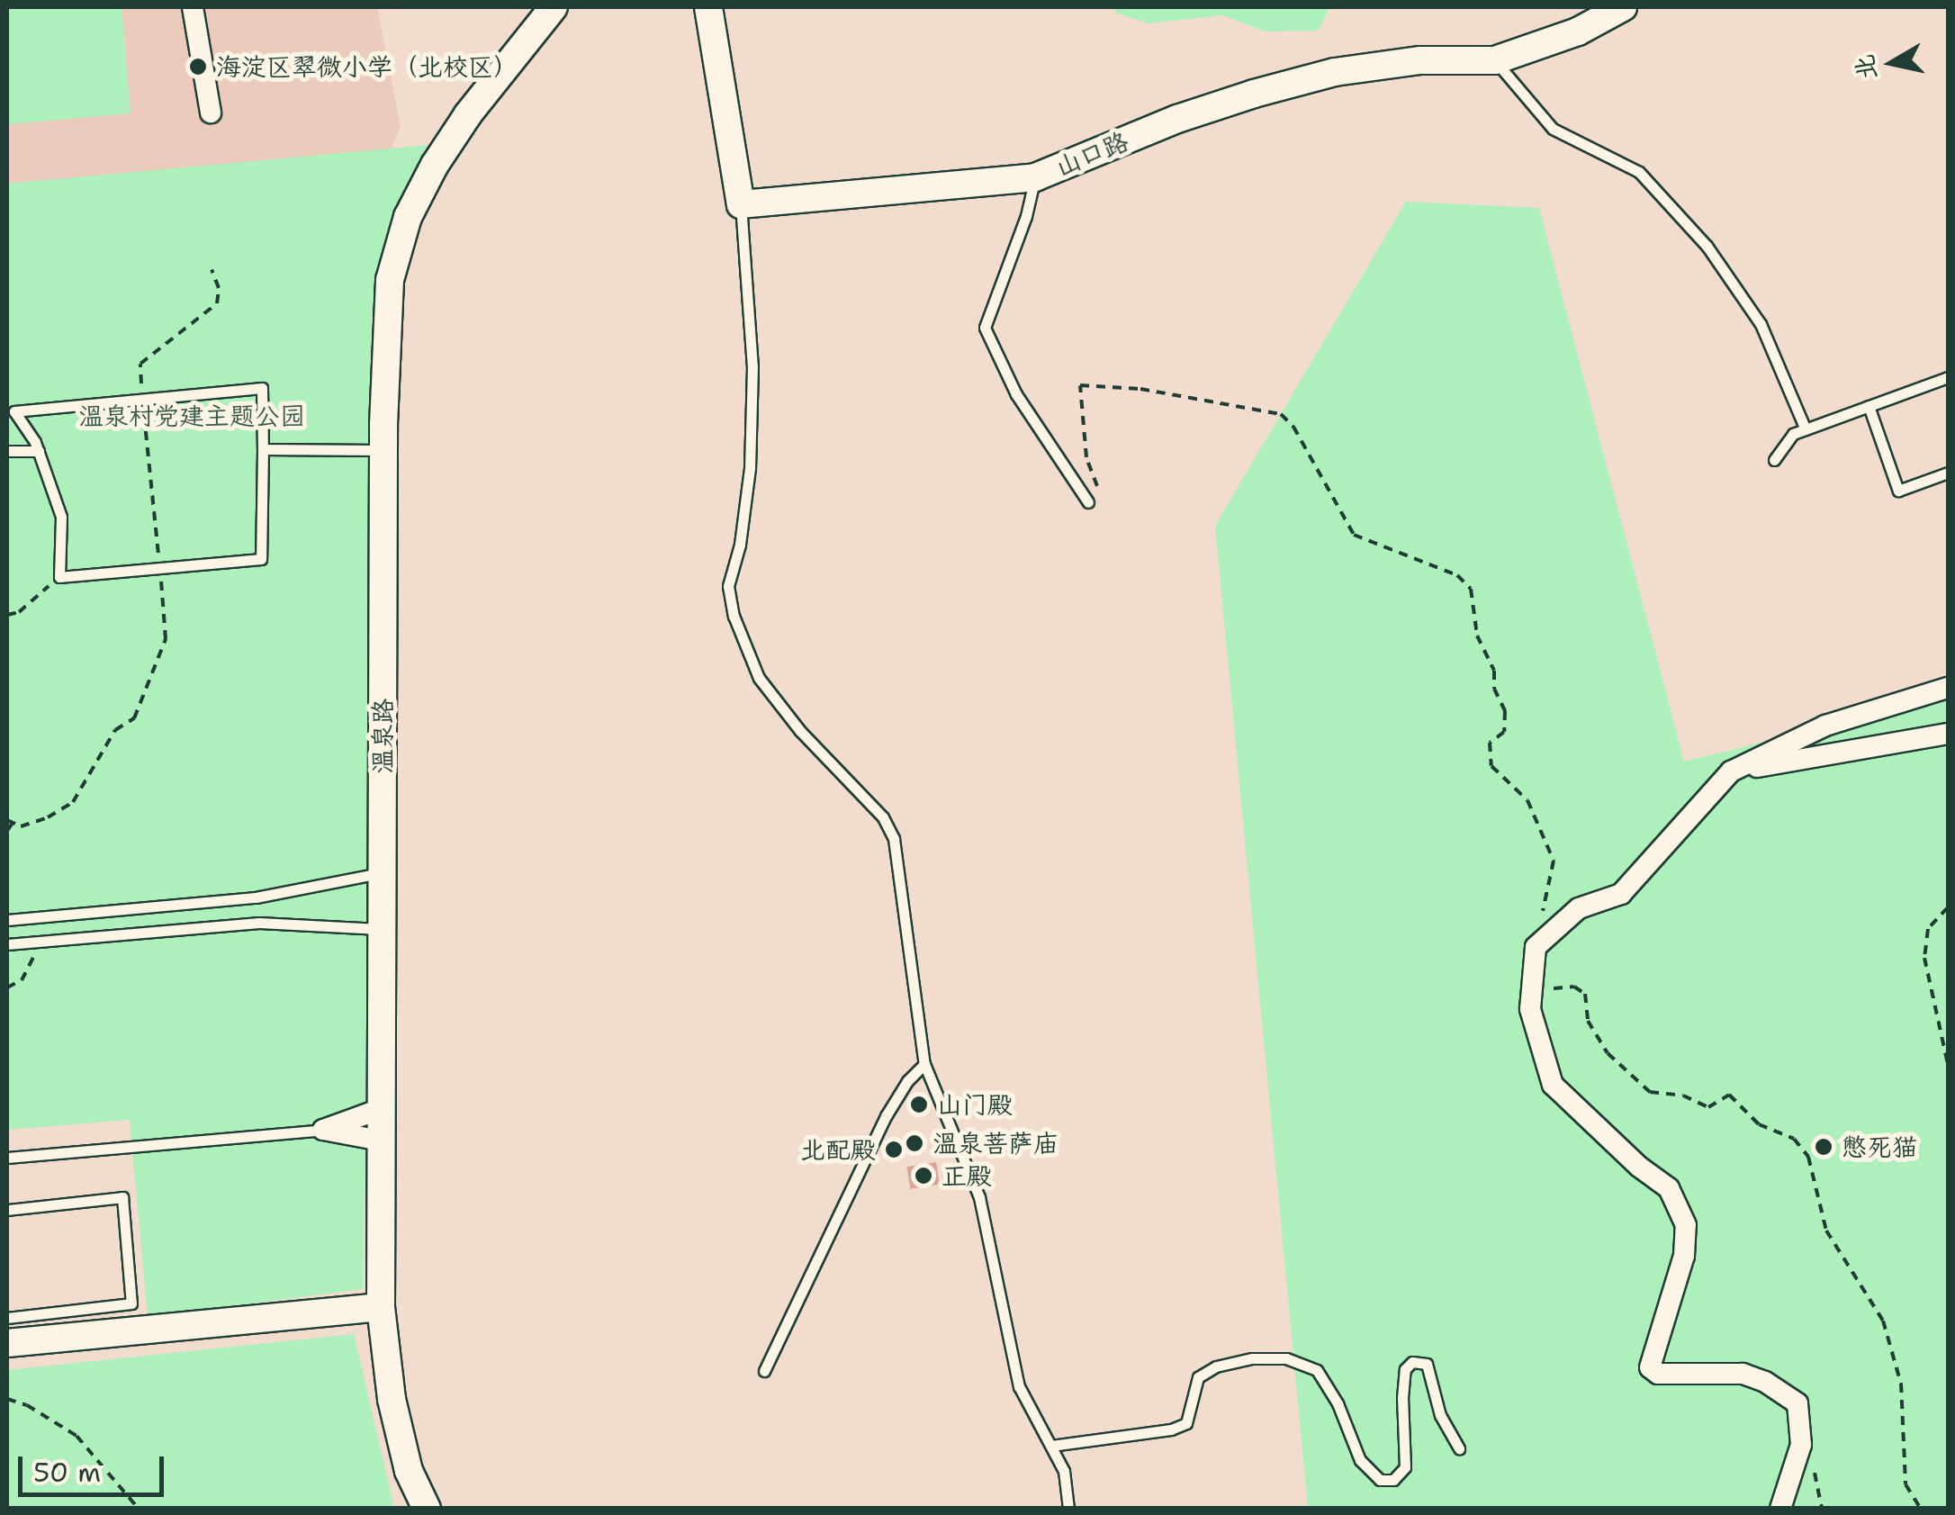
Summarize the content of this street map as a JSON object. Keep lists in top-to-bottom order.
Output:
{
  "streets": {
    "main road": ["山口路", "温泉路"]
  },
  "parks": ["温泉村党建主题公园"],
  "places": [
    "海淀区翠微小学（北校区）",
    "山门殿",
    "温泉菩萨庙",
    "憋死猫",
    "北配殿",
    "正殿"
  ],
  "scale_bar": "50 m",
  "north": "left"
}
